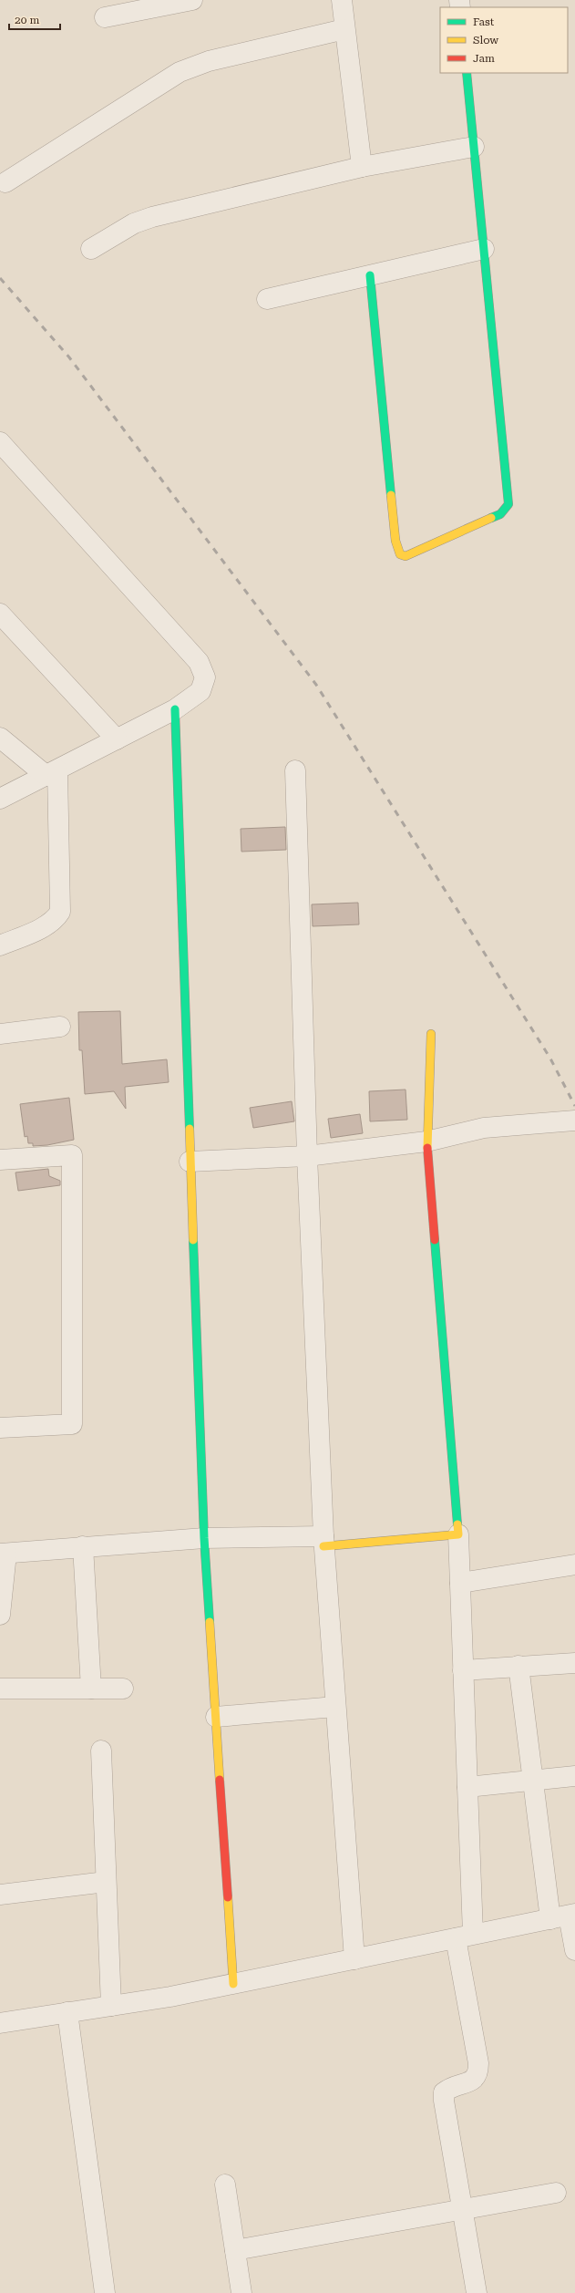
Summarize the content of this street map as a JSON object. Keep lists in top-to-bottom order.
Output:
{
  "legend": ["Fast", "Slow", "Jam"],
  "scale_bar": "20 m"
}
